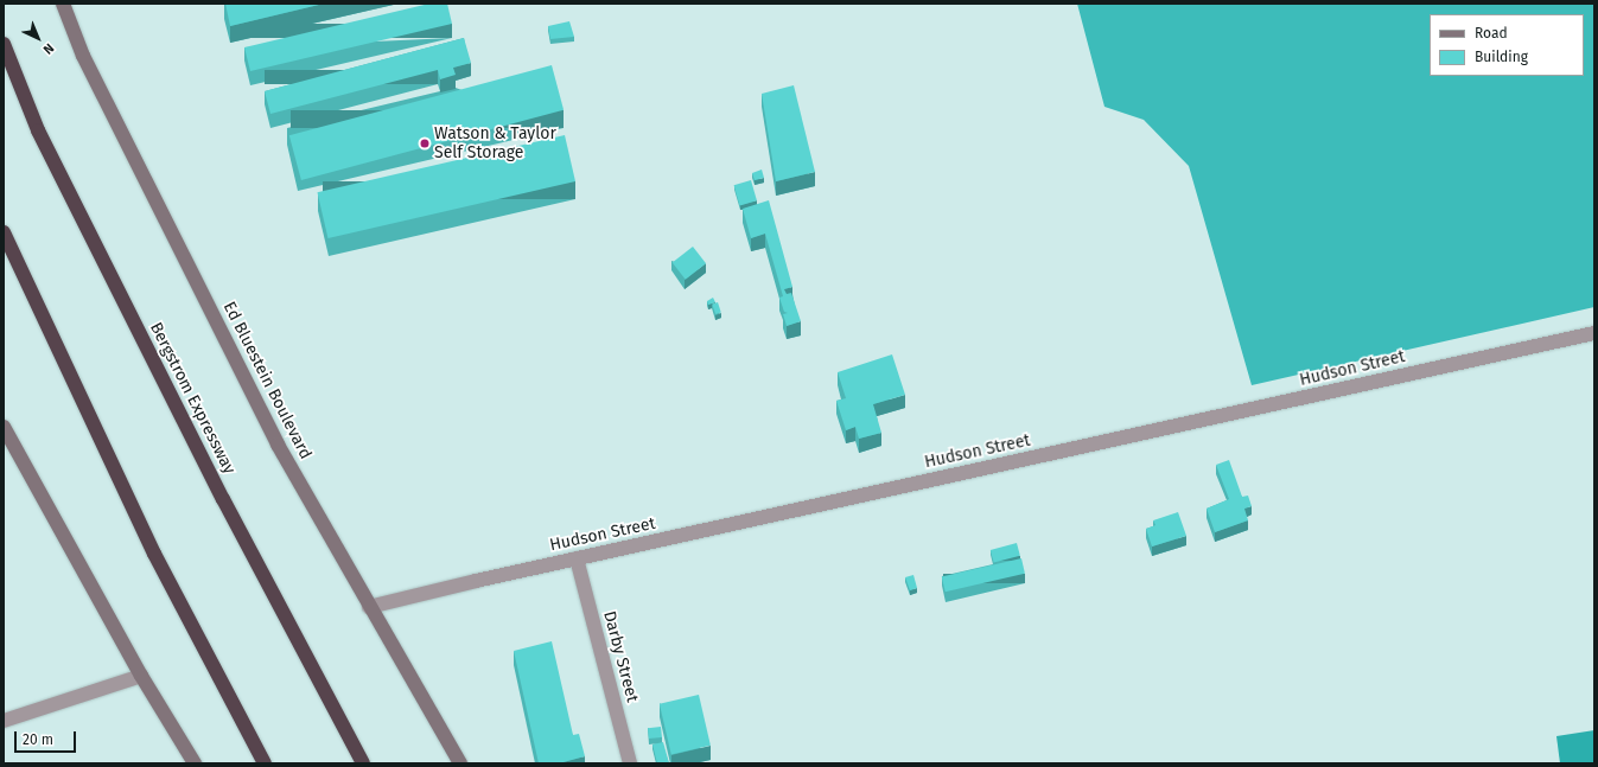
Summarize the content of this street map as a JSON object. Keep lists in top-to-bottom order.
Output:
{
  "streets": {
    "highway": ["Bergstrom Expressway"],
    "main road": ["Ed Bluestein Boulevard"],
    "street": ["Hudson Street", "Darby Street"]
  },
  "crossings": [
    ["Hudson Street", "Ed Bluestein Boulevard"],
    ["Hudson Street", "Darby Street"]
  ],
  "places": ["Watson & Taylor Self Storage"],
  "legend": ["Road", "Building"],
  "scale_bar": "20 m",
  "north": "bottom right"
}
